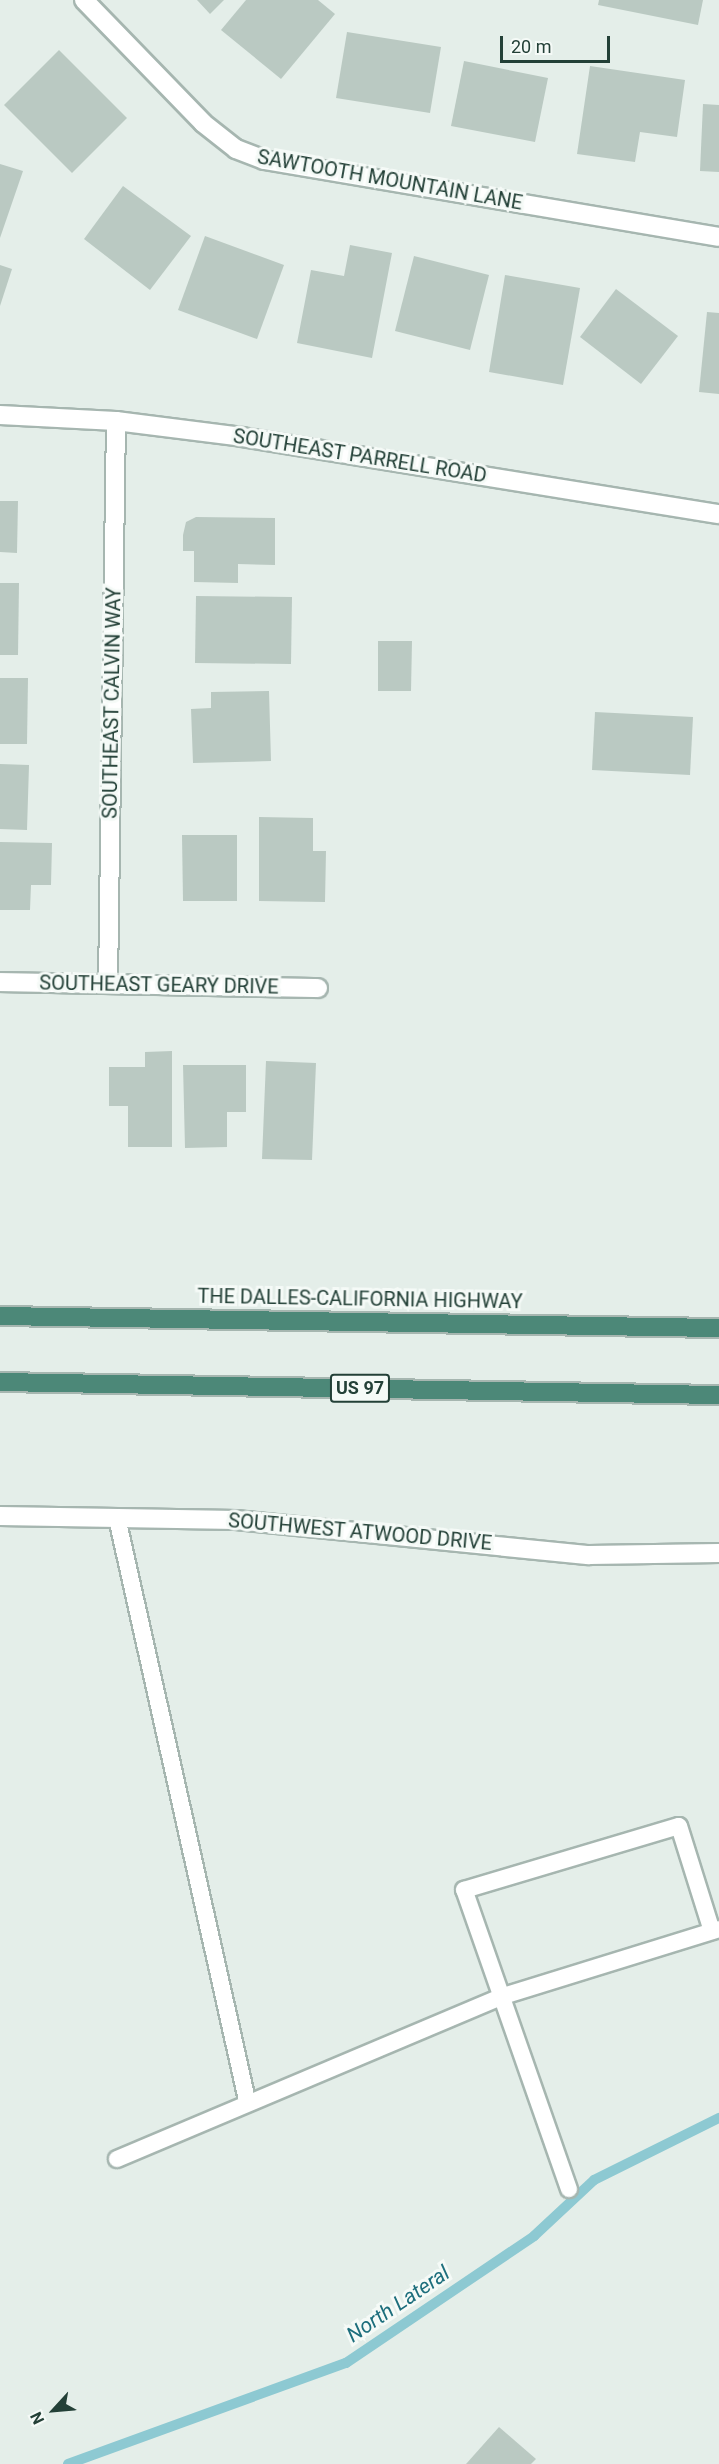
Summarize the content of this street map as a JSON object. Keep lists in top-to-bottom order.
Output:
{
  "streets": {
    "highway": ["THE DALLES-CALIFORNIA HIGHWAY", "US 97"],
    "street": [
      "SAWTOOTH MOUNTAIN LANE",
      "SOUTHEAST PARRELL ROAD",
      "SOUTHEAST CALVIN WAY",
      "SOUTHEAST GEARY DRIVE",
      "SOUTHWEST ATWOOD DRIVE"
    ]
  },
  "crossings": [
    ["SOUTHEAST PARRELL ROAD", "SOUTHEAST CALVIN WAY"],
    ["SOUTHEAST CALVIN WAY", "SOUTHEAST GEARY DRIVE"]
  ],
  "water": ["North Lateral"],
  "scale_bar": "20 m",
  "north": "bottom left"
}
